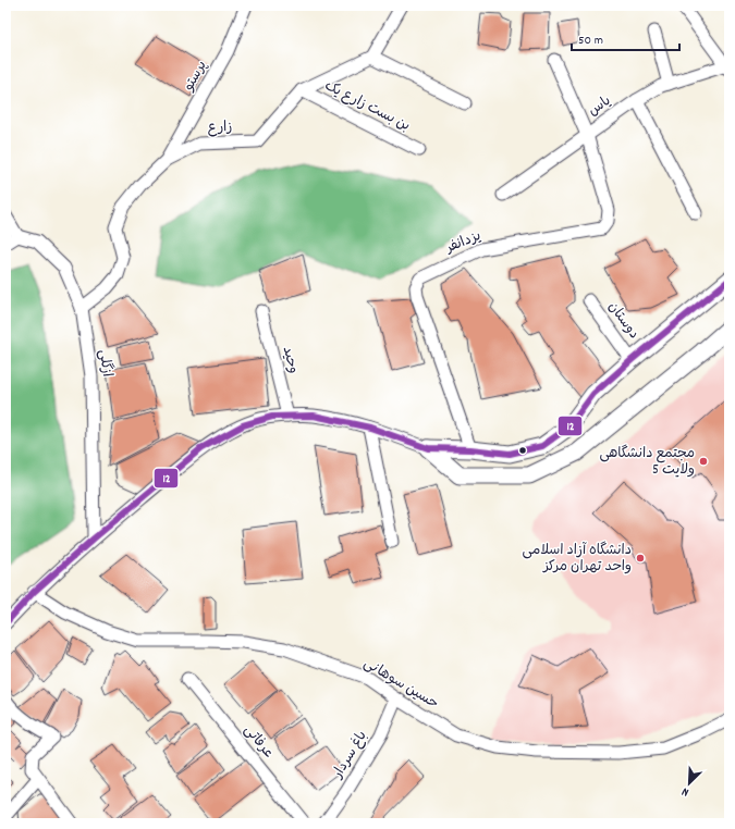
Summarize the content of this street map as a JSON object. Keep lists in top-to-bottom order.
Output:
{
  "streets": {
    "street": [
      "پرستو",
      "بن بست زارع یک",
      "یاس",
      "زارع",
      "یزدانفر",
      "دوستان",
      "وحید",
      "ازگلی",
      "حسین سوهانی",
      "عرفاتی",
      "باغ سردار"
    ]
  },
  "crossings": [
    ["پرستو", "زارع"],
    ["بن بست زارع یک", "زارع"],
    ["یاس", "یزدانفر"],
    ["زارع", "ازگلی"],
    ["حسین سوهانی", "باغ سردار"]
  ],
  "places": ["مجتمع دانشگاهی ولایت 5", "دانشگاه آزاد اسلامی واحد تهران مرکز"],
  "lines": ["transit line 12"],
  "scale_bar": "50 m",
  "north": "bottom left"
}
